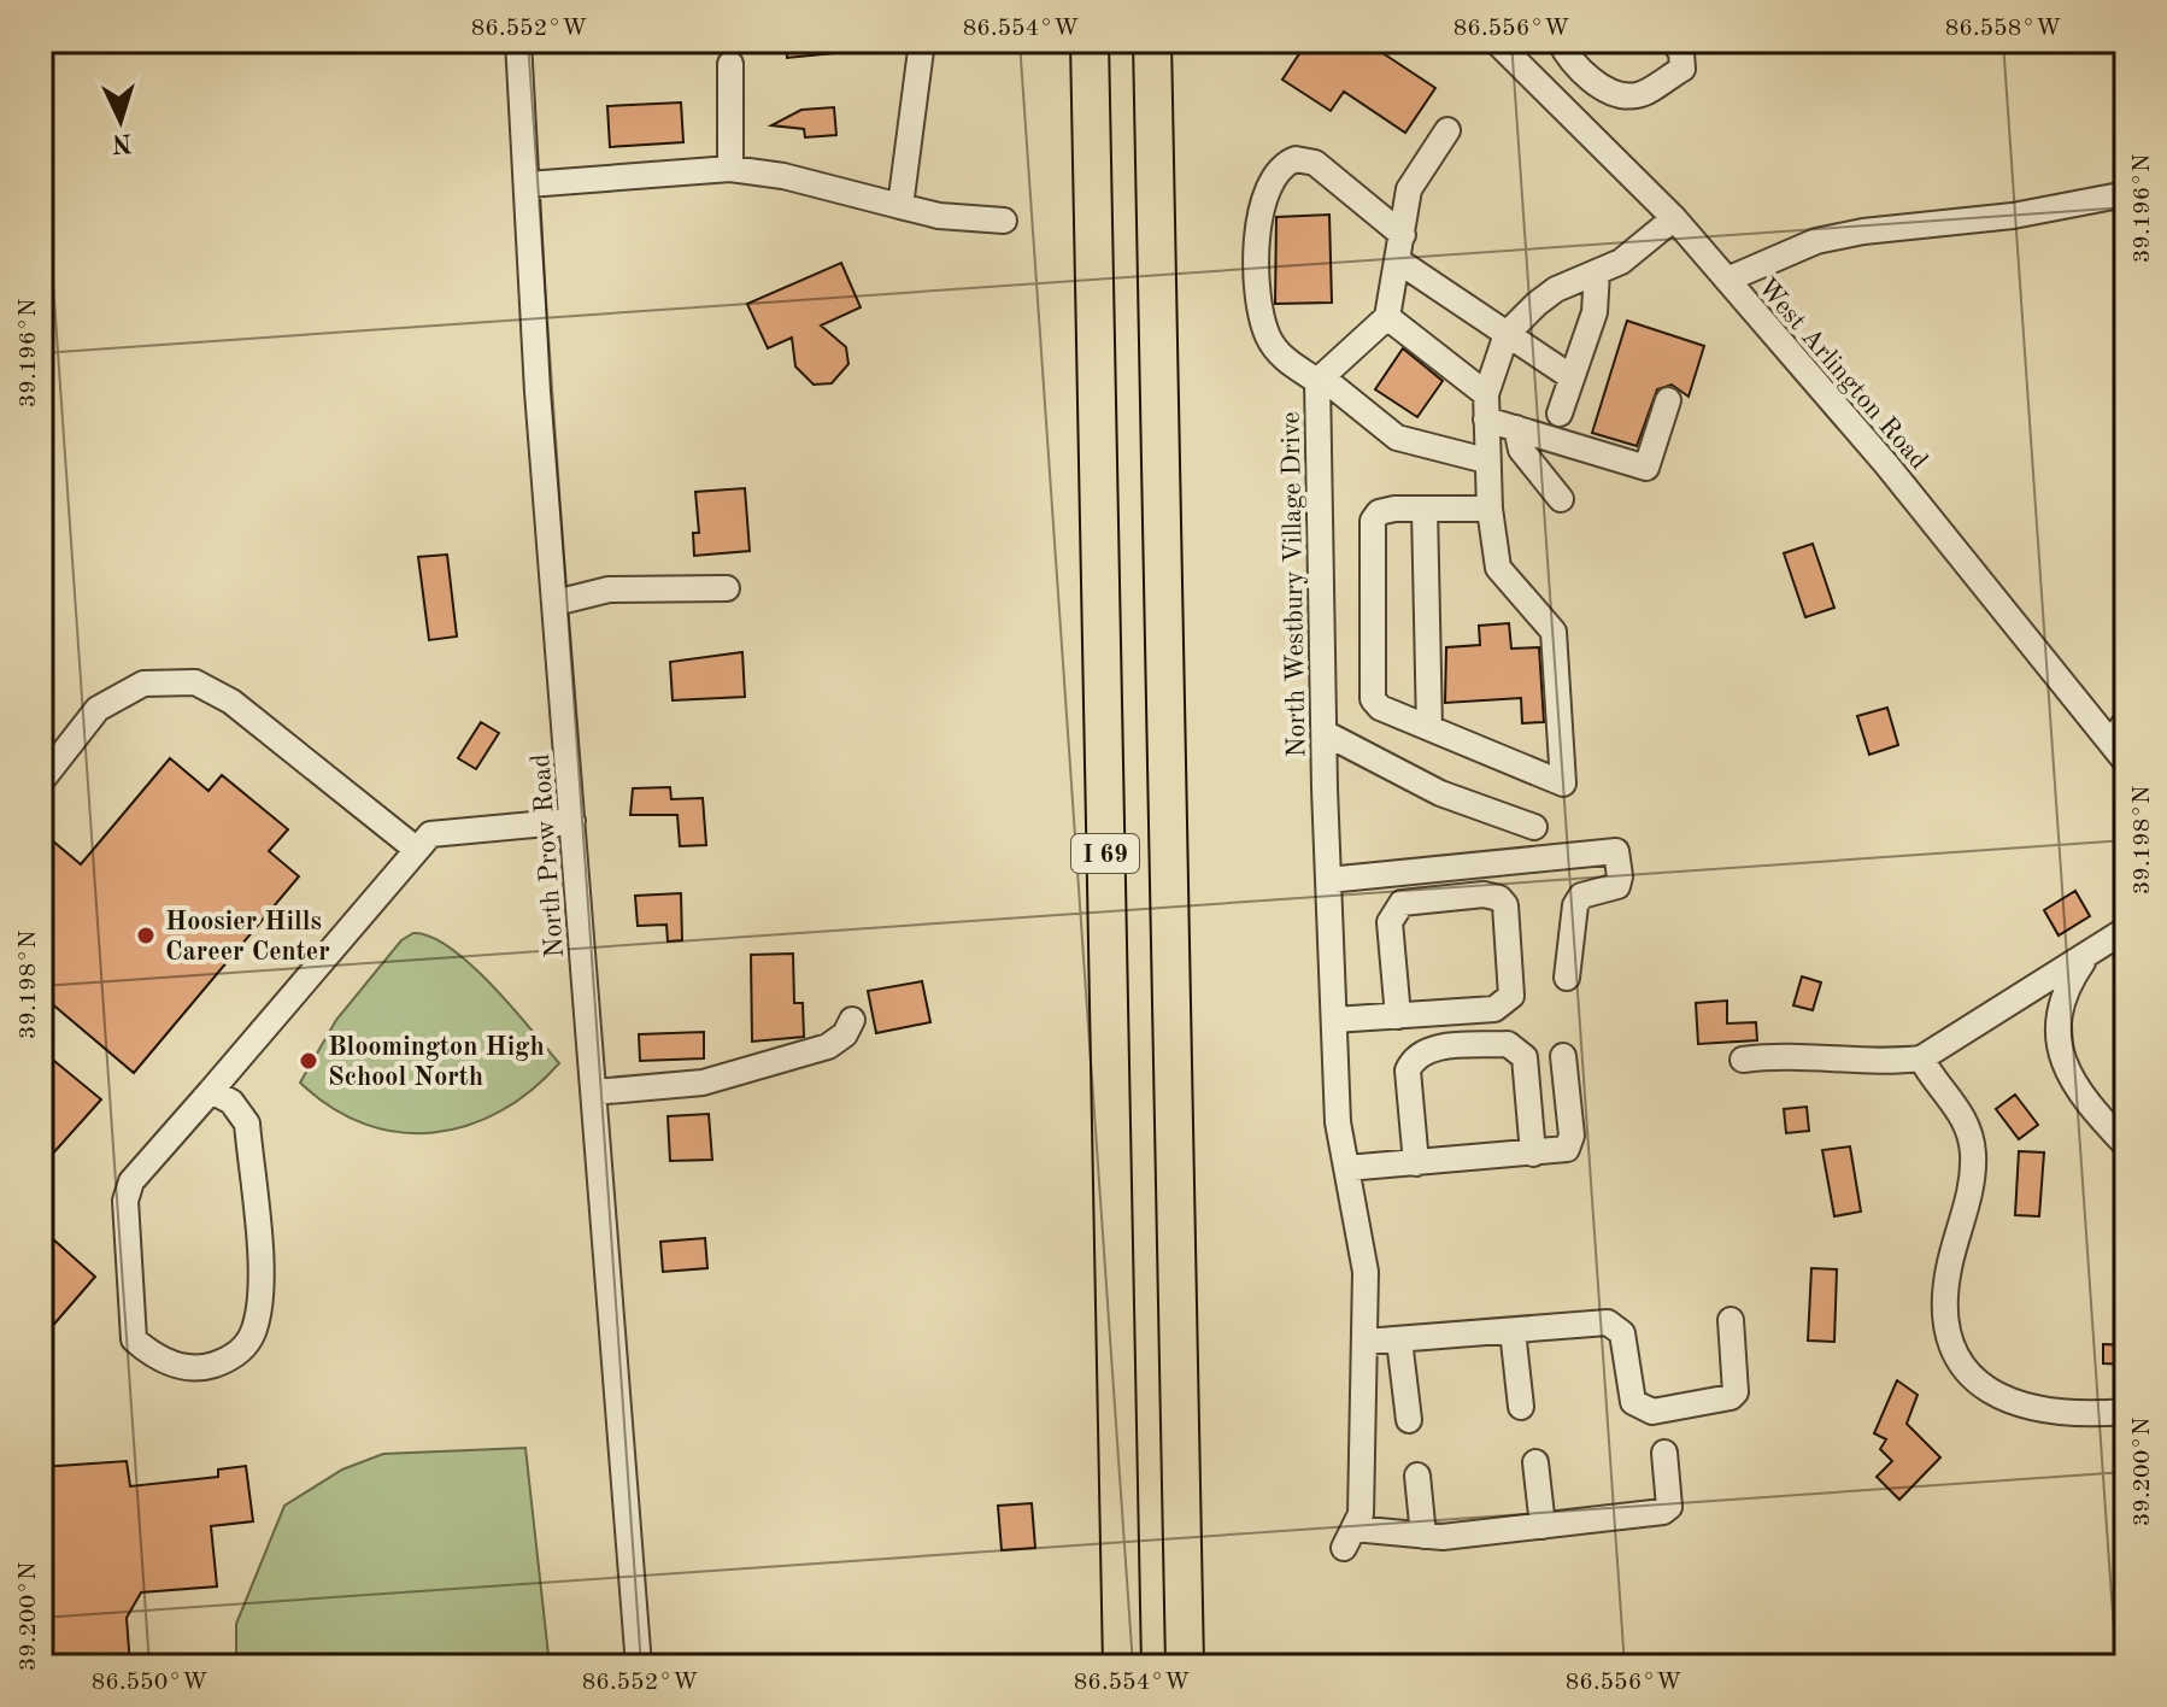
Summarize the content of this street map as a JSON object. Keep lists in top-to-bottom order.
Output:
{
  "streets": {
    "highway": ["I 69"],
    "street": ["West Arlington Road", "North Westbury Village Drive", "North Prow Road"]
  },
  "places": ["Hoosier Hills Career Center", "Bloomington High School North"],
  "north": "bottom",
  "coordinates": [
    "86.552°W",
    "86.554°W",
    "86.556°W",
    "86.558°W",
    "39.196°N",
    "39.198°N",
    "39.200°N",
    "86.550°W"
  ]
}
